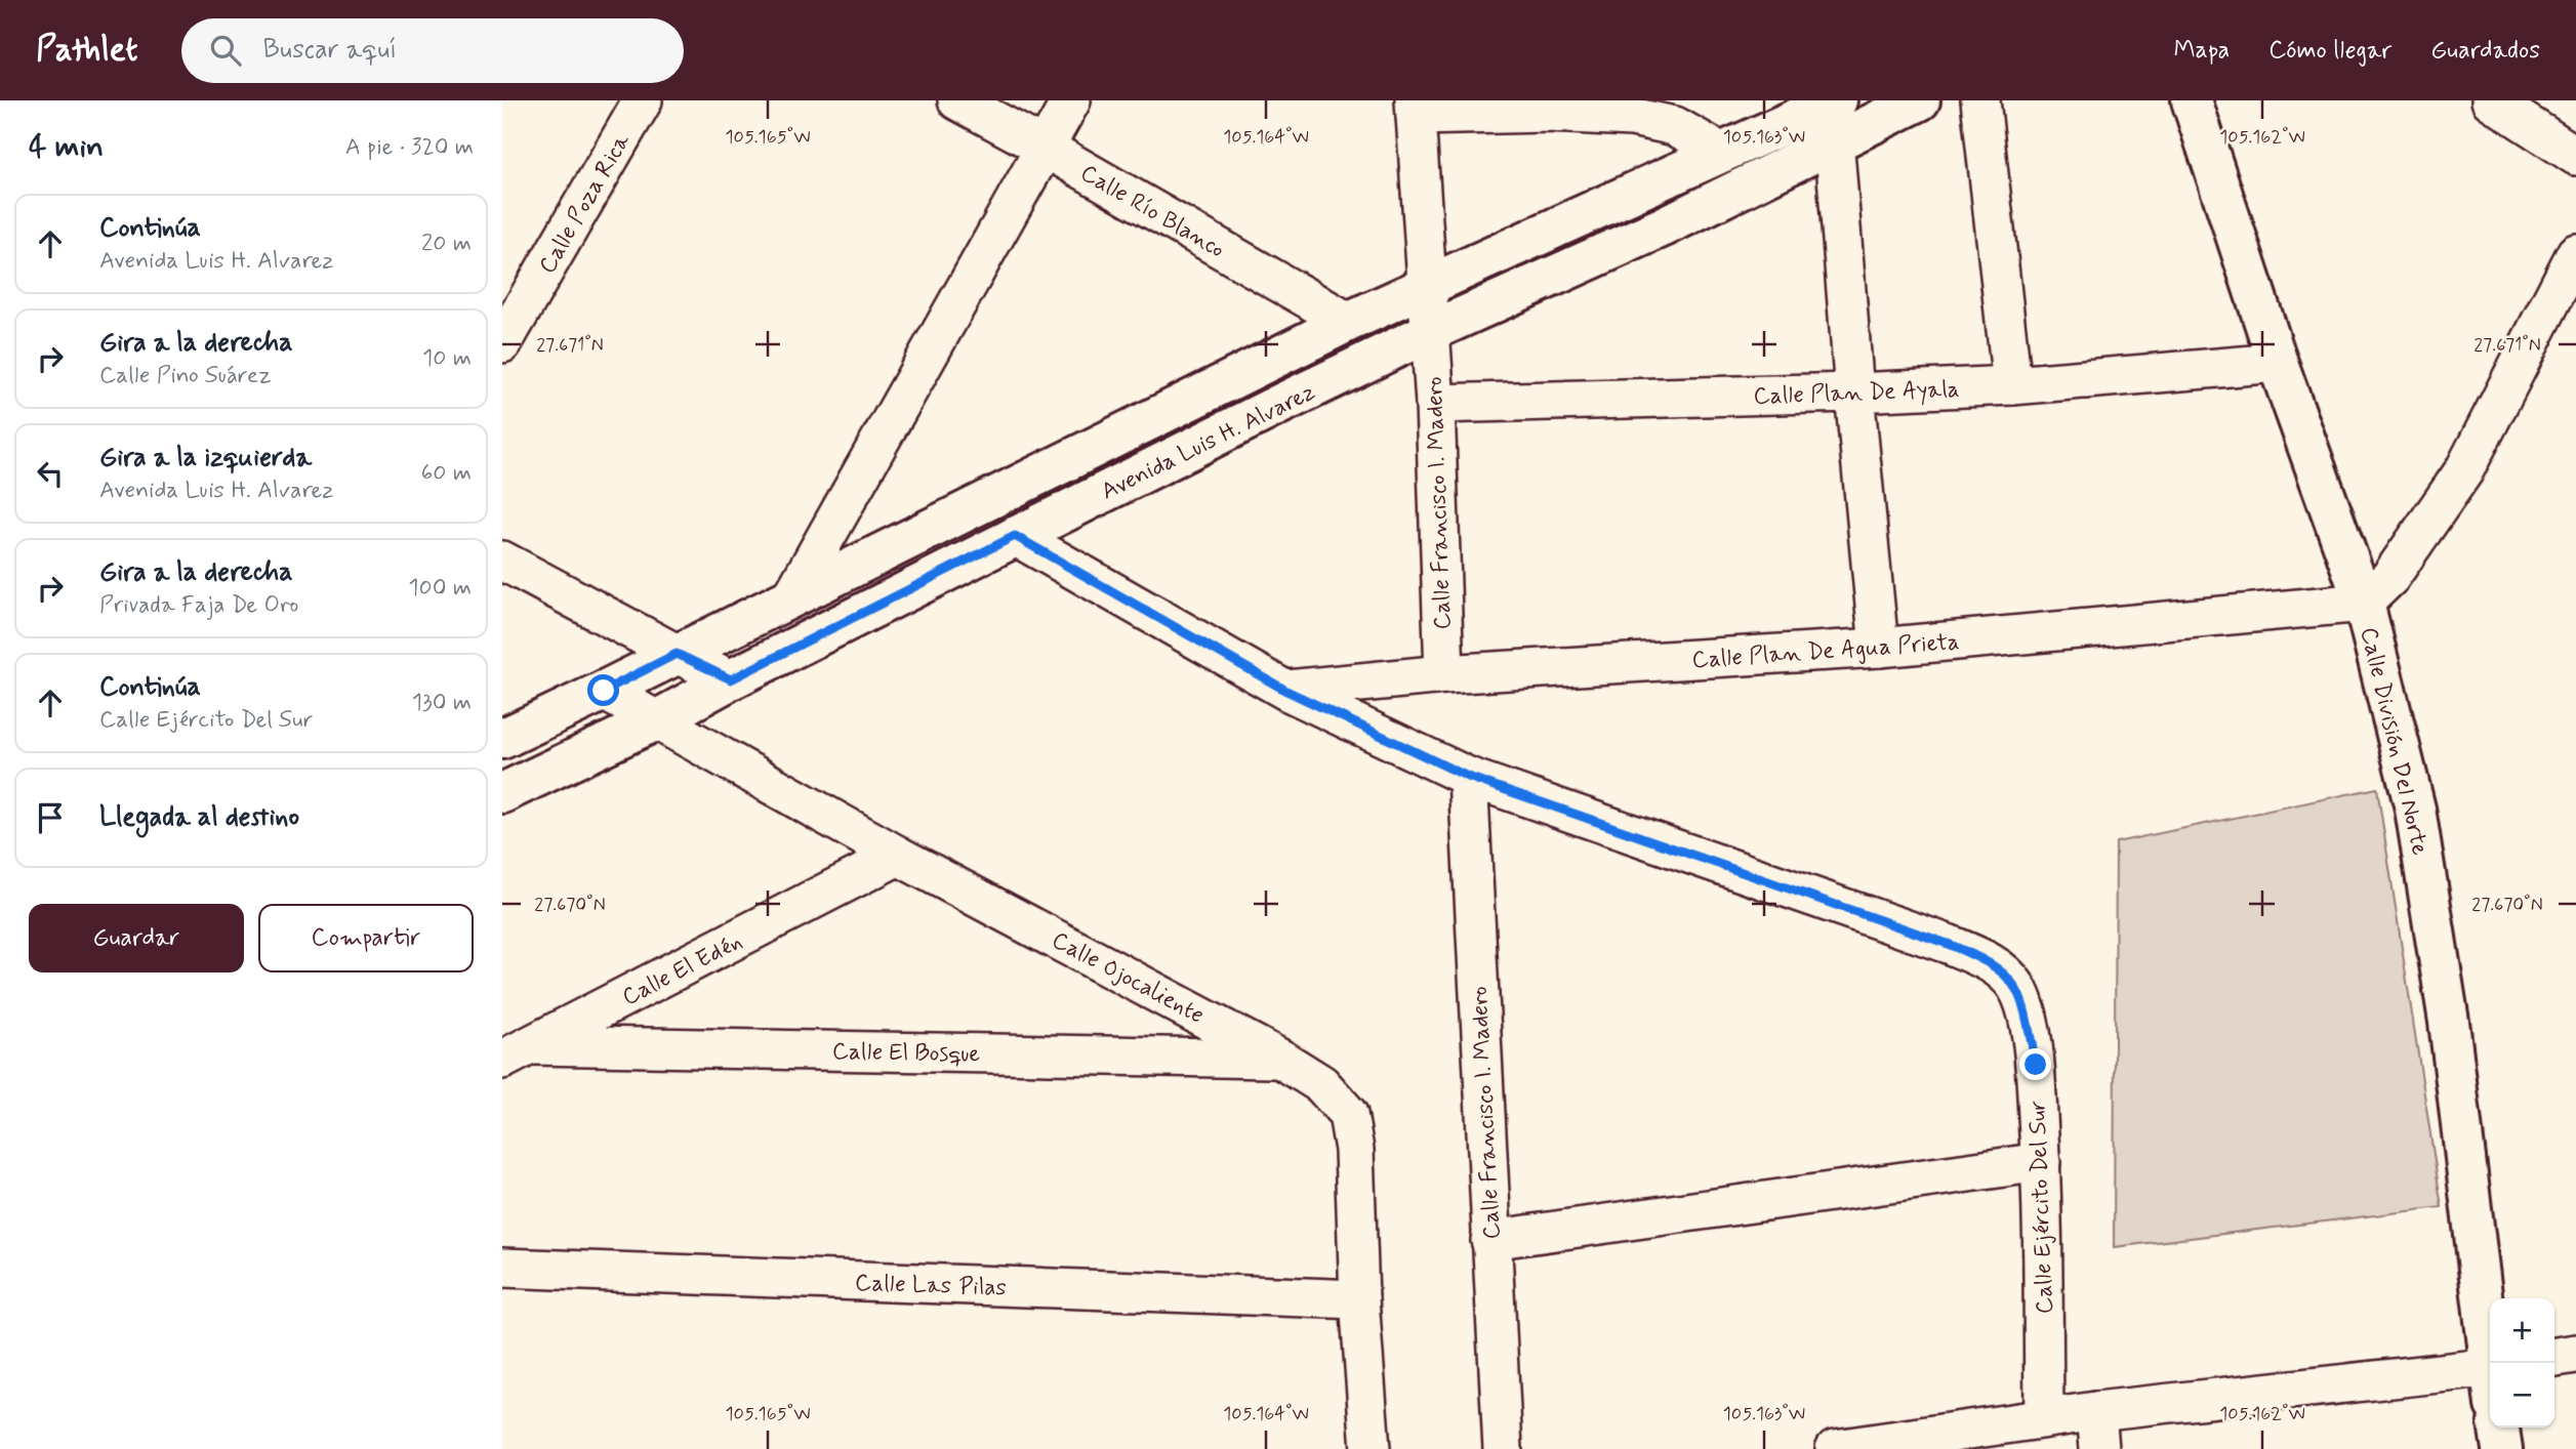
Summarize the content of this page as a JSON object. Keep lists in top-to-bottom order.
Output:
{
  "streets": {
    "main road": ["Avenida Luis H. Alvarez", "Calle División Del Norte"],
    "street": [
      "Calle Poza Rica",
      "Calle Río Blanco",
      "Calle Plan De Ayala",
      "Calle Francisco I. Madero",
      "Calle Plan De Agua Prieta",
      "Calle El Edén",
      "Calle Ojocaliente",
      "Calle El Bosque",
      "Calle Ejército Del Sur",
      "Calle Las Pilas"
    ]
  },
  "crossings": [
    ["Calle Río Blanco", "Avenida Luis H. Alvarez"],
    ["Calle Plan De Ayala", "Calle Francisco I. Madero"],
    ["Calle Plan De Ayala", "Calle División Del Norte"],
    ["Avenida Luis H. Alvarez", "Calle Francisco I. Madero"],
    ["Avenida Luis H. Alvarez", "Calle Ojocaliente"],
    ["Avenida Luis H. Alvarez", "Calle Ejército Del Sur"],
    ["Calle Francisco I. Madero", "Calle Plan De Agua Prieta"],
    ["Calle Francisco I. Madero", "Calle Ejército Del Sur"],
    ["Calle Plan De Agua Prieta", "Calle División Del Norte"],
    ["Calle Plan De Agua Prieta", "Calle Ejército Del Sur"],
    ["Calle El Edén", "Calle Ojocaliente"],
    ["Calle El Edén", "Calle El Bosque"],
    ["Calle Ojocaliente", "Calle El Bosque"],
    ["Calle Ojocaliente", "Calle Las Pilas"]
  ],
  "page": {
    "header": "Pathlet",
    "search": "Buscar aquí",
    "nav": ["Mapa", "Cómo llegar", "Guardados"],
    "heading": ["4 min", "A pie · 320 m"],
    "list": [
      ["Continúa", "Avenida Luis H. Alvarez", "20 m"],
      ["Gira a la derecha", "Calle Pino Suárez", "10 m"],
      ["Gira a la izquierda", "Avenida Luis H. Alvarez", "60 m"],
      ["Gira a la derecha", "Privada Faja De Oro", "100 m"],
      ["Continúa", "Calle Ejército Del Sur", "130 m"],
      "Llegada al destino"
    ],
    "buttons": ["Guardar", "Compartir"],
    "map_buttons": ["+", "−"]
  },
  "coordinates": [
    "105.165°W",
    "105.164°W",
    "105.163°W",
    "105.162°W",
    "27.671°N",
    "27.670°N"
  ]
}
